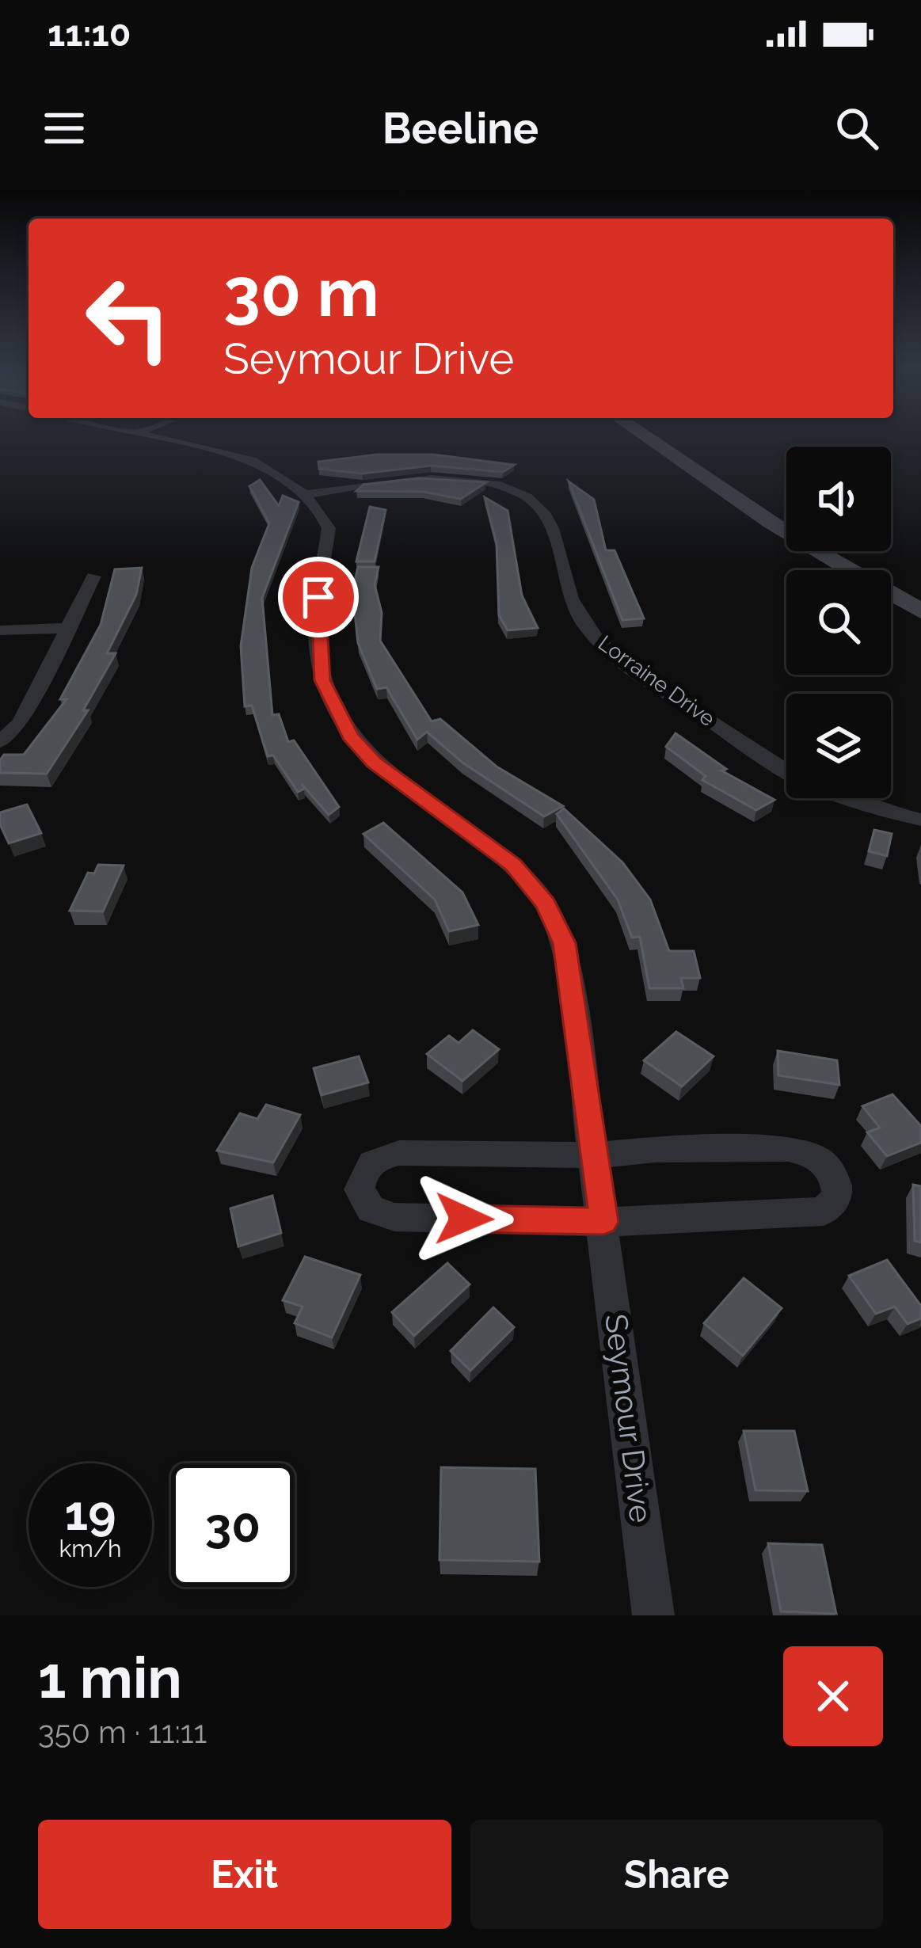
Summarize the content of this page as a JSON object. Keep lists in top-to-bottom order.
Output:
{
  "streets": {
    "street": ["Lorraine Drive", "Seymour Drive"]
  },
  "crossings": [
    ["Lorraine Drive", "Seymour Drive"]
  ],
  "page": {
    "status": "11:10",
    "header": "Beeline",
    "turn": ["30 m", "Seymour Drive"],
    "speed": "19 km/h",
    "limit": "30",
    "heading": ["1 min", "350 m · 11:11"],
    "buttons": ["Exit", "Share"]
  }
}
